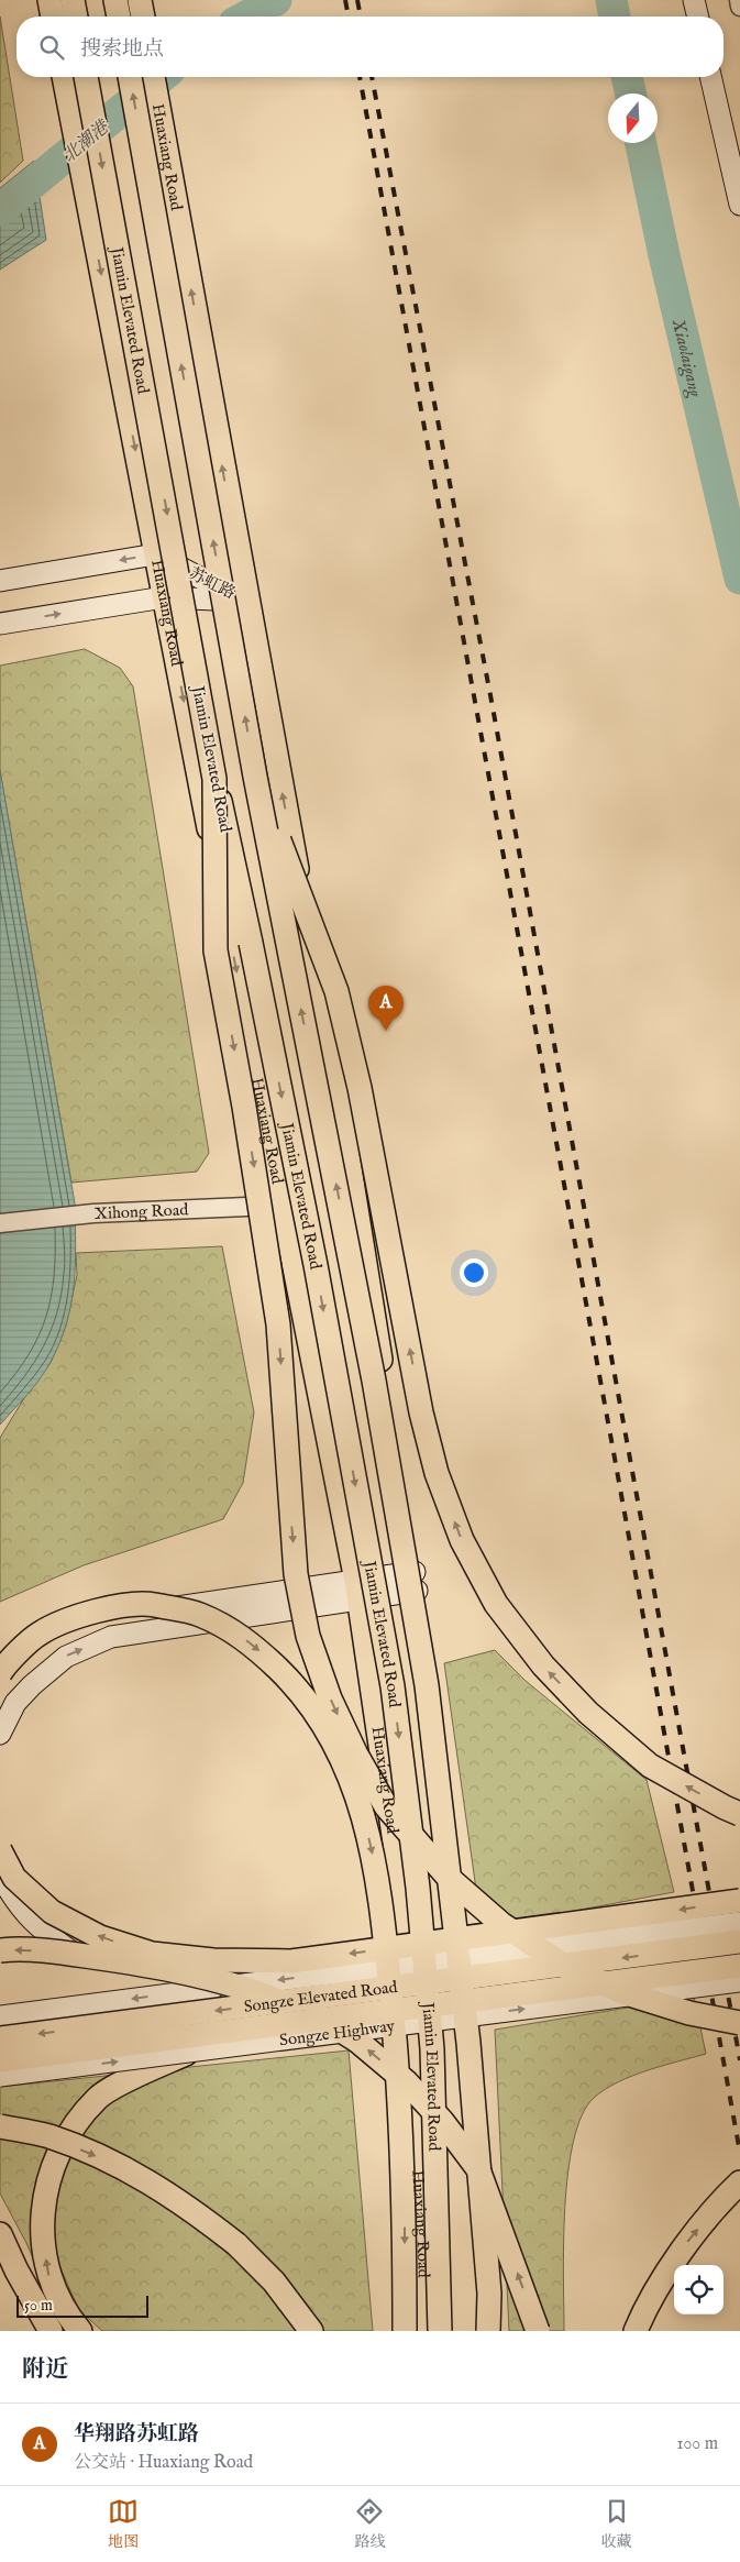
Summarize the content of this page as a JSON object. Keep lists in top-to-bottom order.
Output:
{
  "streets": {
    "main road": [
      "Huaxiang Road",
      "Jiamin Elevated Road",
      "苏虹路",
      "Songze Elevated Road",
      "Songze Highway"
    ],
    "street": ["Xihong Road"]
  },
  "crossings": [
    ["Huaxiang Road", "苏虹路"],
    ["Huaxiang Road", "Xihong Road"]
  ],
  "water": ["北潮港", "Xiaolaigang"],
  "scale_bar": "50 m",
  "north": "bottom",
  "page": {
    "search": "搜索地点",
    "pins": "A",
    "scale": "50 m",
    "heading": "附近",
    "list": [
      {
        "mark": "A",
        "name": "华翔路苏虹路",
        "note": "公交站 · Huaxiang Road",
        "value": "100 m"
      }
    ],
    "nav": ["地图", "路线", "收藏"]
  }
}
